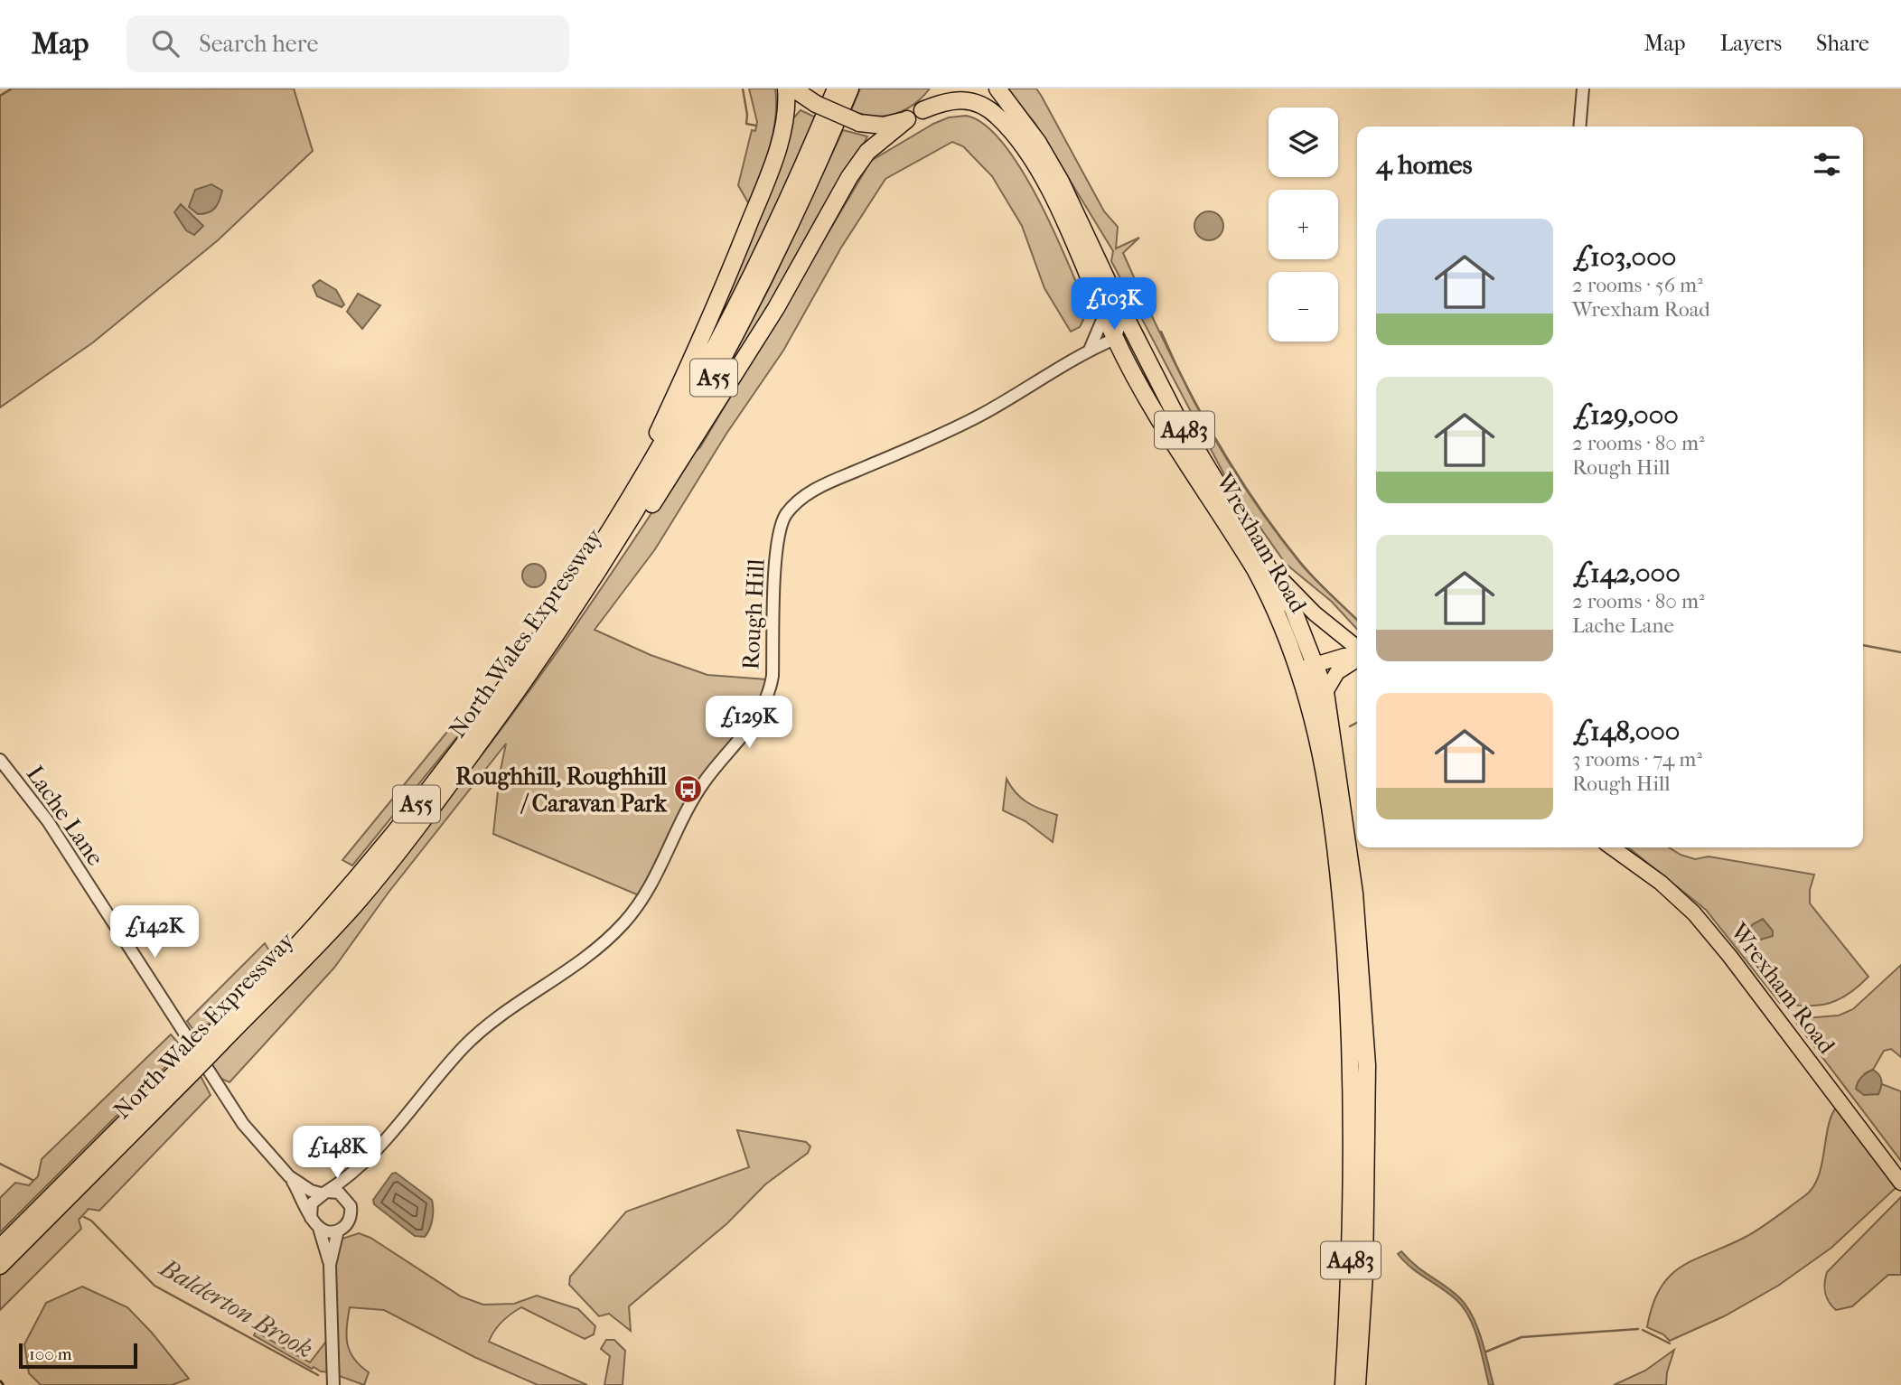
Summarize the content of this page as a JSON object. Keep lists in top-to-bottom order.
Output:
{
  "streets": {
    "highway": [
      "A55",
      "A483",
      "Wrexham Road",
      "North Wales Expressway"
    ],
    "street": ["Rough Hill", "Lache Lane"]
  },
  "crossings": [
    ["A483", "Wrexham Road"],
    ["Wrexham Road", "Rough Hill"],
    ["Rough Hill", "Lache Lane"]
  ],
  "water": ["Balderton Brook"],
  "places": {
    "bus stop": ["Roughhill, Roughhill / Caravan Park"]
  },
  "scale_bar": "100 m",
  "page": {
    "header": "Map",
    "search": "Search here",
    "nav": ["Map", "Layers", "Share"],
    "map_buttons": ["+", "−"],
    "heading": "4 homes",
    "list": [
      {
        "name": "£103,000",
        "note": "2 rooms · 56 m² · Wrexham Road"
      },
      {
        "name": "£129,000",
        "note": "2 rooms · 80 m² · Rough Hill"
      },
      {
        "name": "£142,000",
        "note": "2 rooms · 80 m² · Lache Lane"
      },
      {
        "name": "£148,000",
        "note": "3 rooms · 74 m² · Rough Hill"
      }
    ],
    "price": [
      "£103K",
      "£129K",
      "£142K",
      "£148K"
    ],
    "scale": "100 m"
  }
}
